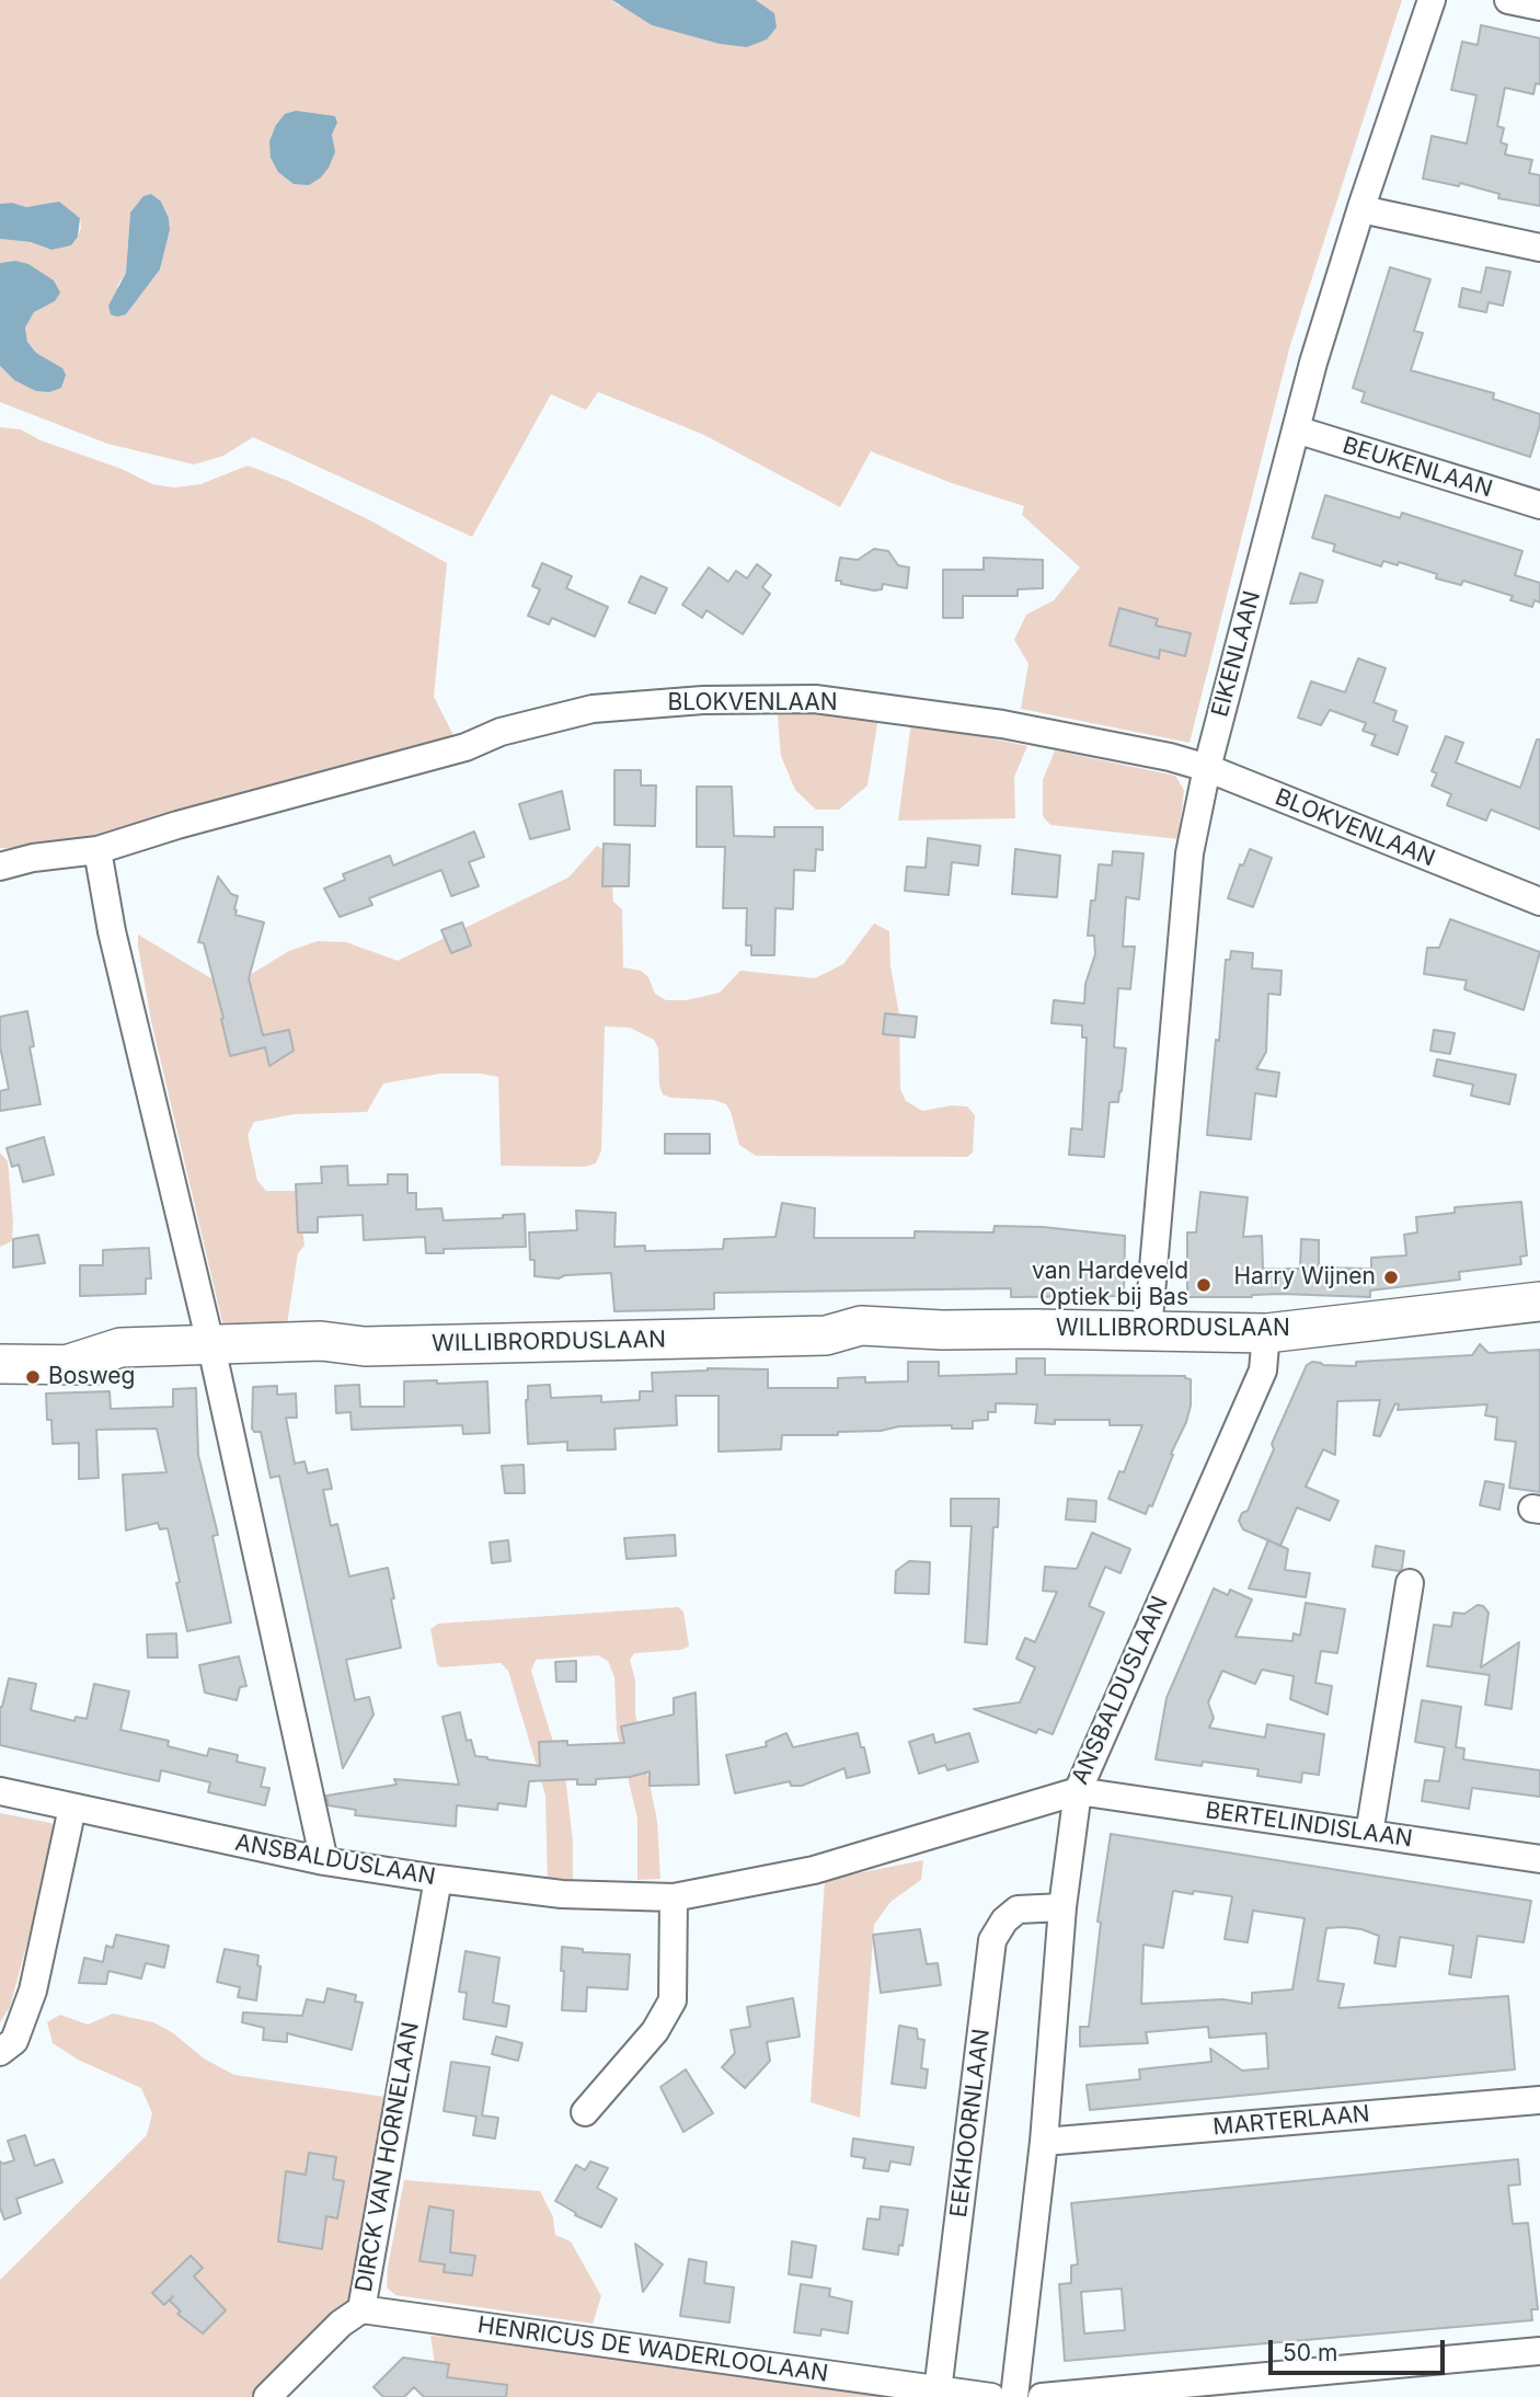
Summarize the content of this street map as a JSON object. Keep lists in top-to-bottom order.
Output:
{
  "streets": {
    "main road": ["WILLIBRORDUSLAAN"],
    "street": [
      "BEUKENLAAN",
      "EIKENLAAN",
      "BLOKVENLAAN",
      "ANSBALDUSLAAN",
      "BERTELINDISLAAN",
      "MARTERLAAN",
      "EEKHOORNLAAN",
      "DIRCK VAN HORNELAAN",
      "HENRICUS DE WADERLOOLAAN"
    ]
  },
  "crossings": [
    ["BEUKENLAAN", "EIKENLAAN"],
    ["EIKENLAAN", "BLOKVENLAAN"],
    ["EIKENLAAN", "WILLIBRORDUSLAAN"],
    ["WILLIBRORDUSLAAN", "ANSBALDUSLAAN"],
    ["ANSBALDUSLAAN", "BERTELINDISLAAN"],
    ["ANSBALDUSLAAN", "DIRCK VAN HORNELAAN"],
    ["EEKHOORNLAAN", "HENRICUS DE WADERLOOLAAN"],
    ["DIRCK VAN HORNELAAN", "HENRICUS DE WADERLOOLAAN"]
  ],
  "places": ["Harry Wijnen", "van Hardeveld Optiek bij Bas", "Bosweg"],
  "scale_bar": "50 m"
}
